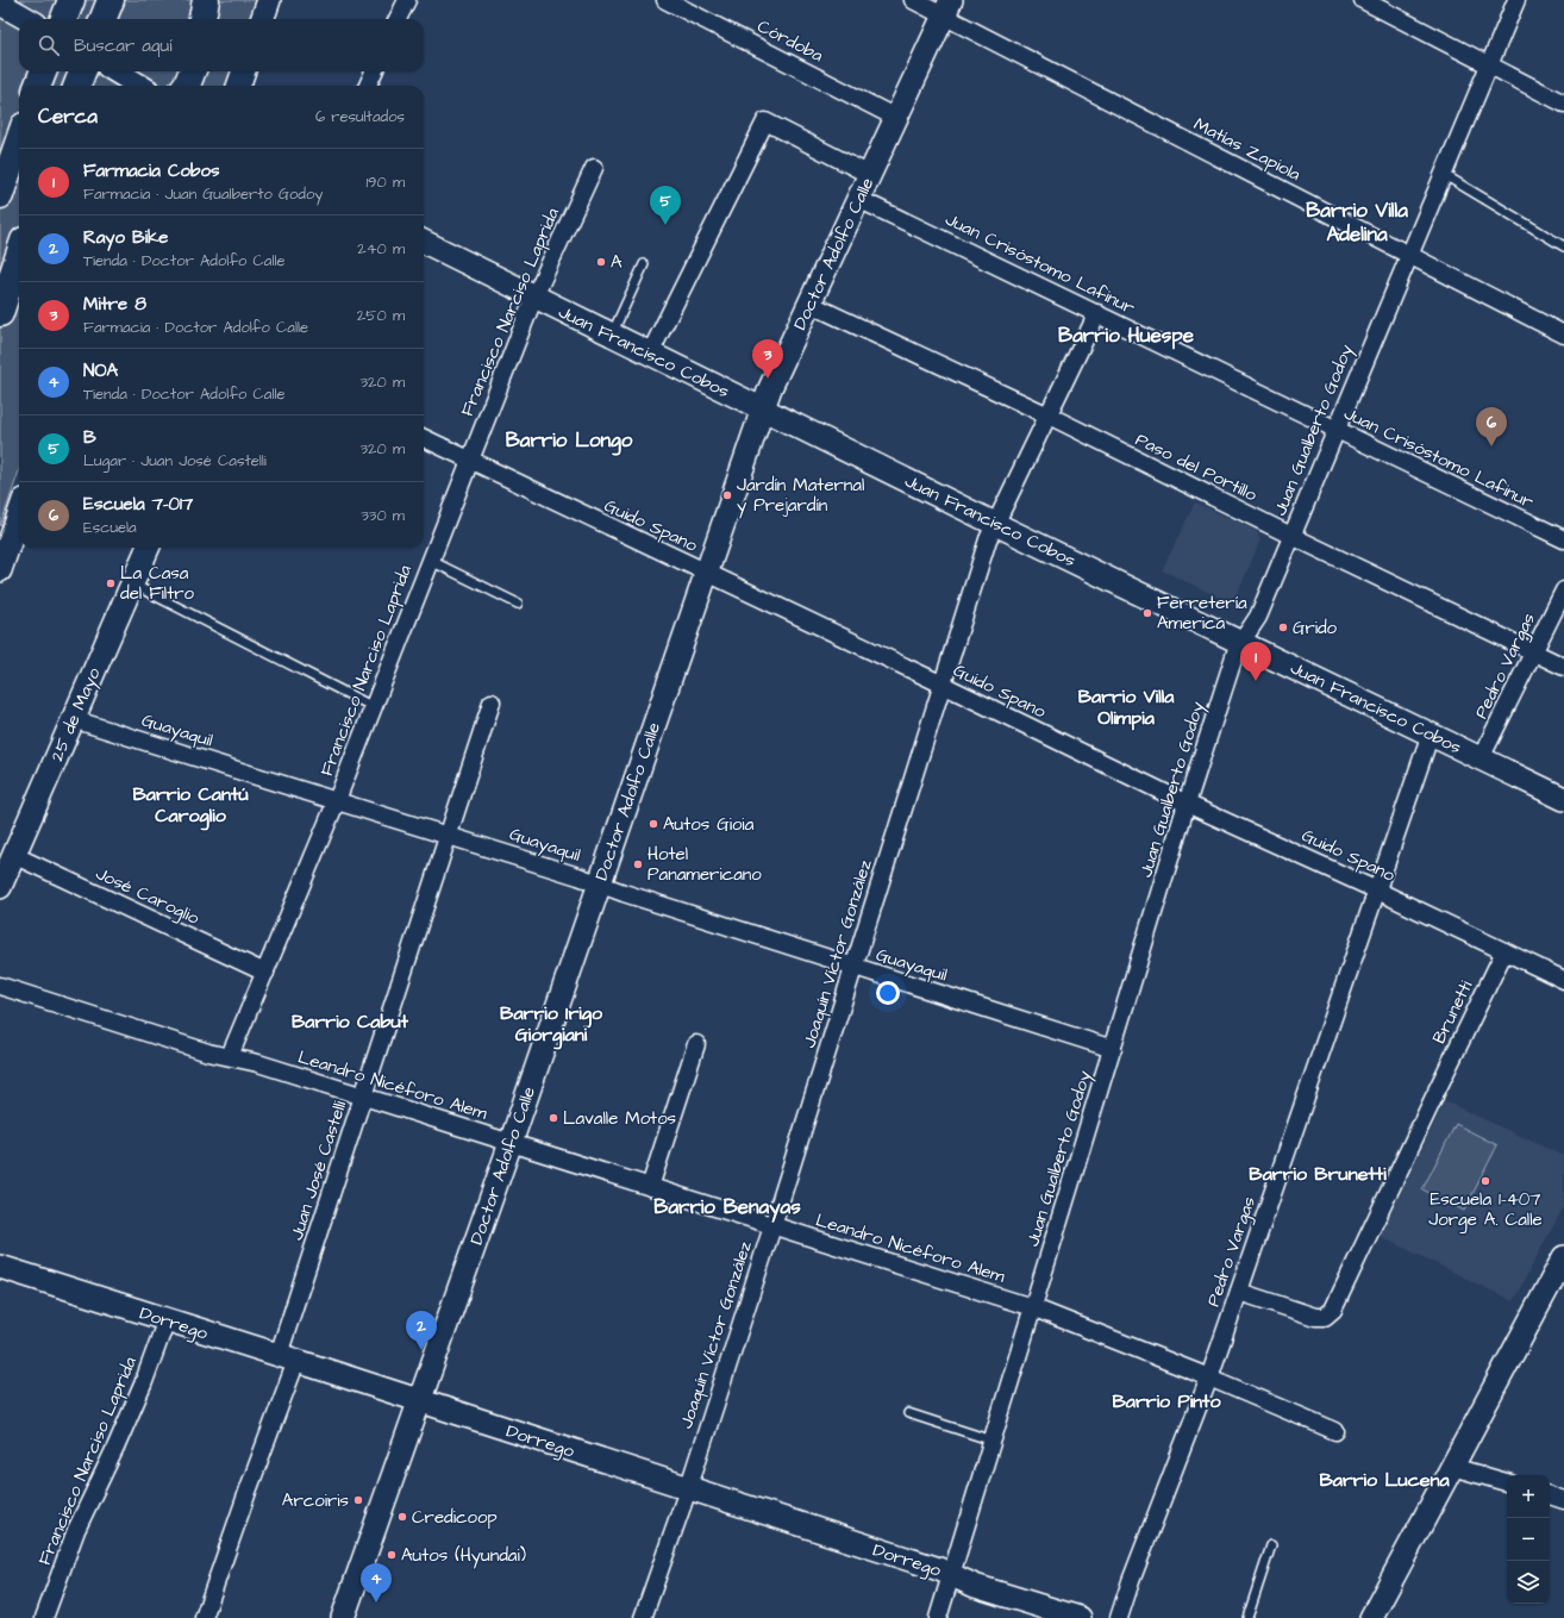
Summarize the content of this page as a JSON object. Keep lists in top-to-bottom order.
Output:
{
  "streets": {
    "main road": [
      "Doctor Adolfo Calle",
      "Juan Francisco Cobos",
      "25 de Mayo",
      "Dorrego"
    ],
    "street": [
      "Córdoba",
      "Matías Zapiola",
      "Juan Crisóstomo Lafinur",
      "Francisco Narciso Laprida",
      "Juan Gualberto Godoy",
      "Paso del Portillo",
      "Guido Spano",
      "Pedro Vargas",
      "Guayaquil",
      "José Caroglio",
      "Joaquín Víctor González",
      "Brunetti",
      "Leandro Nicéforo Alem",
      "Juan José Castelli"
    ]
  },
  "crossings": [
    ["Córdoba", "Doctor Adolfo Calle"],
    ["Matías Zapiola", "Doctor Adolfo Calle"],
    ["Matías Zapiola", "Juan Gualberto Godoy"],
    ["Doctor Adolfo Calle", "Juan Crisóstomo Lafinur"],
    ["Doctor Adolfo Calle", "Juan Francisco Cobos"],
    ["Doctor Adolfo Calle", "Paso del Portillo"],
    ["Doctor Adolfo Calle", "Guido Spano"],
    ["Doctor Adolfo Calle", "Guayaquil"],
    ["Doctor Adolfo Calle", "Leandro Nicéforo Alem"],
    ["Doctor Adolfo Calle", "Dorrego"],
    ["Juan Crisóstomo Lafinur", "Juan Gualberto Godoy"],
    ["Juan Crisóstomo Lafinur", "Joaquín Víctor González"],
    ["Francisco Narciso Laprida", "Juan Francisco Cobos"],
    ["Francisco Narciso Laprida", "Guido Spano"],
    ["Francisco Narciso Laprida", "Guayaquil"],
    ["Francisco Narciso Laprida", "José Caroglio"],
    ["Francisco Narciso Laprida", "Leandro Nicéforo Alem"],
    ["Francisco Narciso Laprida", "Dorrego"],
    ["Juan Francisco Cobos", "Juan Gualberto Godoy"],
    ["Juan Francisco Cobos", "Pedro Vargas"],
    ["Juan Francisco Cobos", "Joaquín Víctor González"],
    ["Juan Gualberto Godoy", "Paso del Portillo"],
    ["Juan Gualberto Godoy", "Guido Spano"],
    ["Juan Gualberto Godoy", "Guayaquil"],
    ["Juan Gualberto Godoy", "Leandro Nicéforo Alem"],
    ["Juan Gualberto Godoy", "Dorrego"],
    ["Paso del Portillo", "Pedro Vargas"],
    ["Paso del Portillo", "Joaquín Víctor González"],
    ["Guido Spano", "Pedro Vargas"],
    ["Guido Spano", "Joaquín Víctor González"],
    ["Guido Spano", "Brunetti"],
    ["Pedro Vargas", "Brunetti"],
    ["Pedro Vargas", "Leandro Nicéforo Alem"],
    ["25 de Mayo", "Guayaquil"],
    ["25 de Mayo", "José Caroglio"],
    ["Guayaquil", "Joaquín Víctor González"],
    ["Guayaquil", "Juan José Castelli"],
    ["Joaquín Víctor González", "Leandro Nicéforo Alem"],
    ["Joaquín Víctor González", "Dorrego"],
    ["Leandro Nicéforo Alem", "Juan José Castelli"],
    ["Juan José Castelli", "Dorrego"]
  ],
  "districts": [
    "Barrio Villa Adelina",
    "Barrio Huespe",
    "Barrio Longo",
    "Barrio Villa Olimpia",
    "Barrio Cantú Caroglio",
    "Barrio Irigo Giorgiani",
    "Barrio Cabut",
    "Barrio Brunetti",
    "Barrio Benayas",
    "Barrio Pinto",
    "Barrio Lucena"
  ],
  "places": [
    "A",
    "Jardín Maternal y Prejardín",
    "La Casa del Filtro",
    "Ferretería America",
    "Grido",
    "Autos Gioia",
    "Hotel Panamericano",
    "Lavalle Motos",
    "Escuela 1-407 Jorge A. Calle",
    "Arcoiris",
    "Credicoop",
    "Autos (Hyundai)"
  ],
  "page": {
    "search": "Buscar aquí",
    "heading": ["Cerca", "6 resultados"],
    "list": [
      {
        "mark": "1",
        "name": "Farmacia Cobos",
        "note": "Farmacia · Juan Gualberto Godoy",
        "value": "190 m"
      },
      {
        "mark": "2",
        "name": "Rayo Bike",
        "note": "Tienda · Doctor Adolfo Calle",
        "value": "240 m"
      },
      {
        "mark": "3",
        "name": "Mitre 8",
        "note": "Farmacia · Doctor Adolfo Calle",
        "value": "250 m"
      },
      {
        "mark": "4",
        "name": "NOA",
        "note": "Tienda · Doctor Adolfo Calle",
        "value": "320 m"
      },
      {
        "mark": "5",
        "name": "B",
        "note": "Lugar · Juan José Castelli",
        "value": "320 m"
      },
      {
        "mark": "6",
        "name": "Escuela 7-017",
        "note": "Escuela",
        "value": "330 m"
      }
    ],
    "pins": [
      "5",
      "3",
      "6",
      "1",
      "2",
      "4"
    ],
    "map_buttons": ["+", "−"]
  }
}
